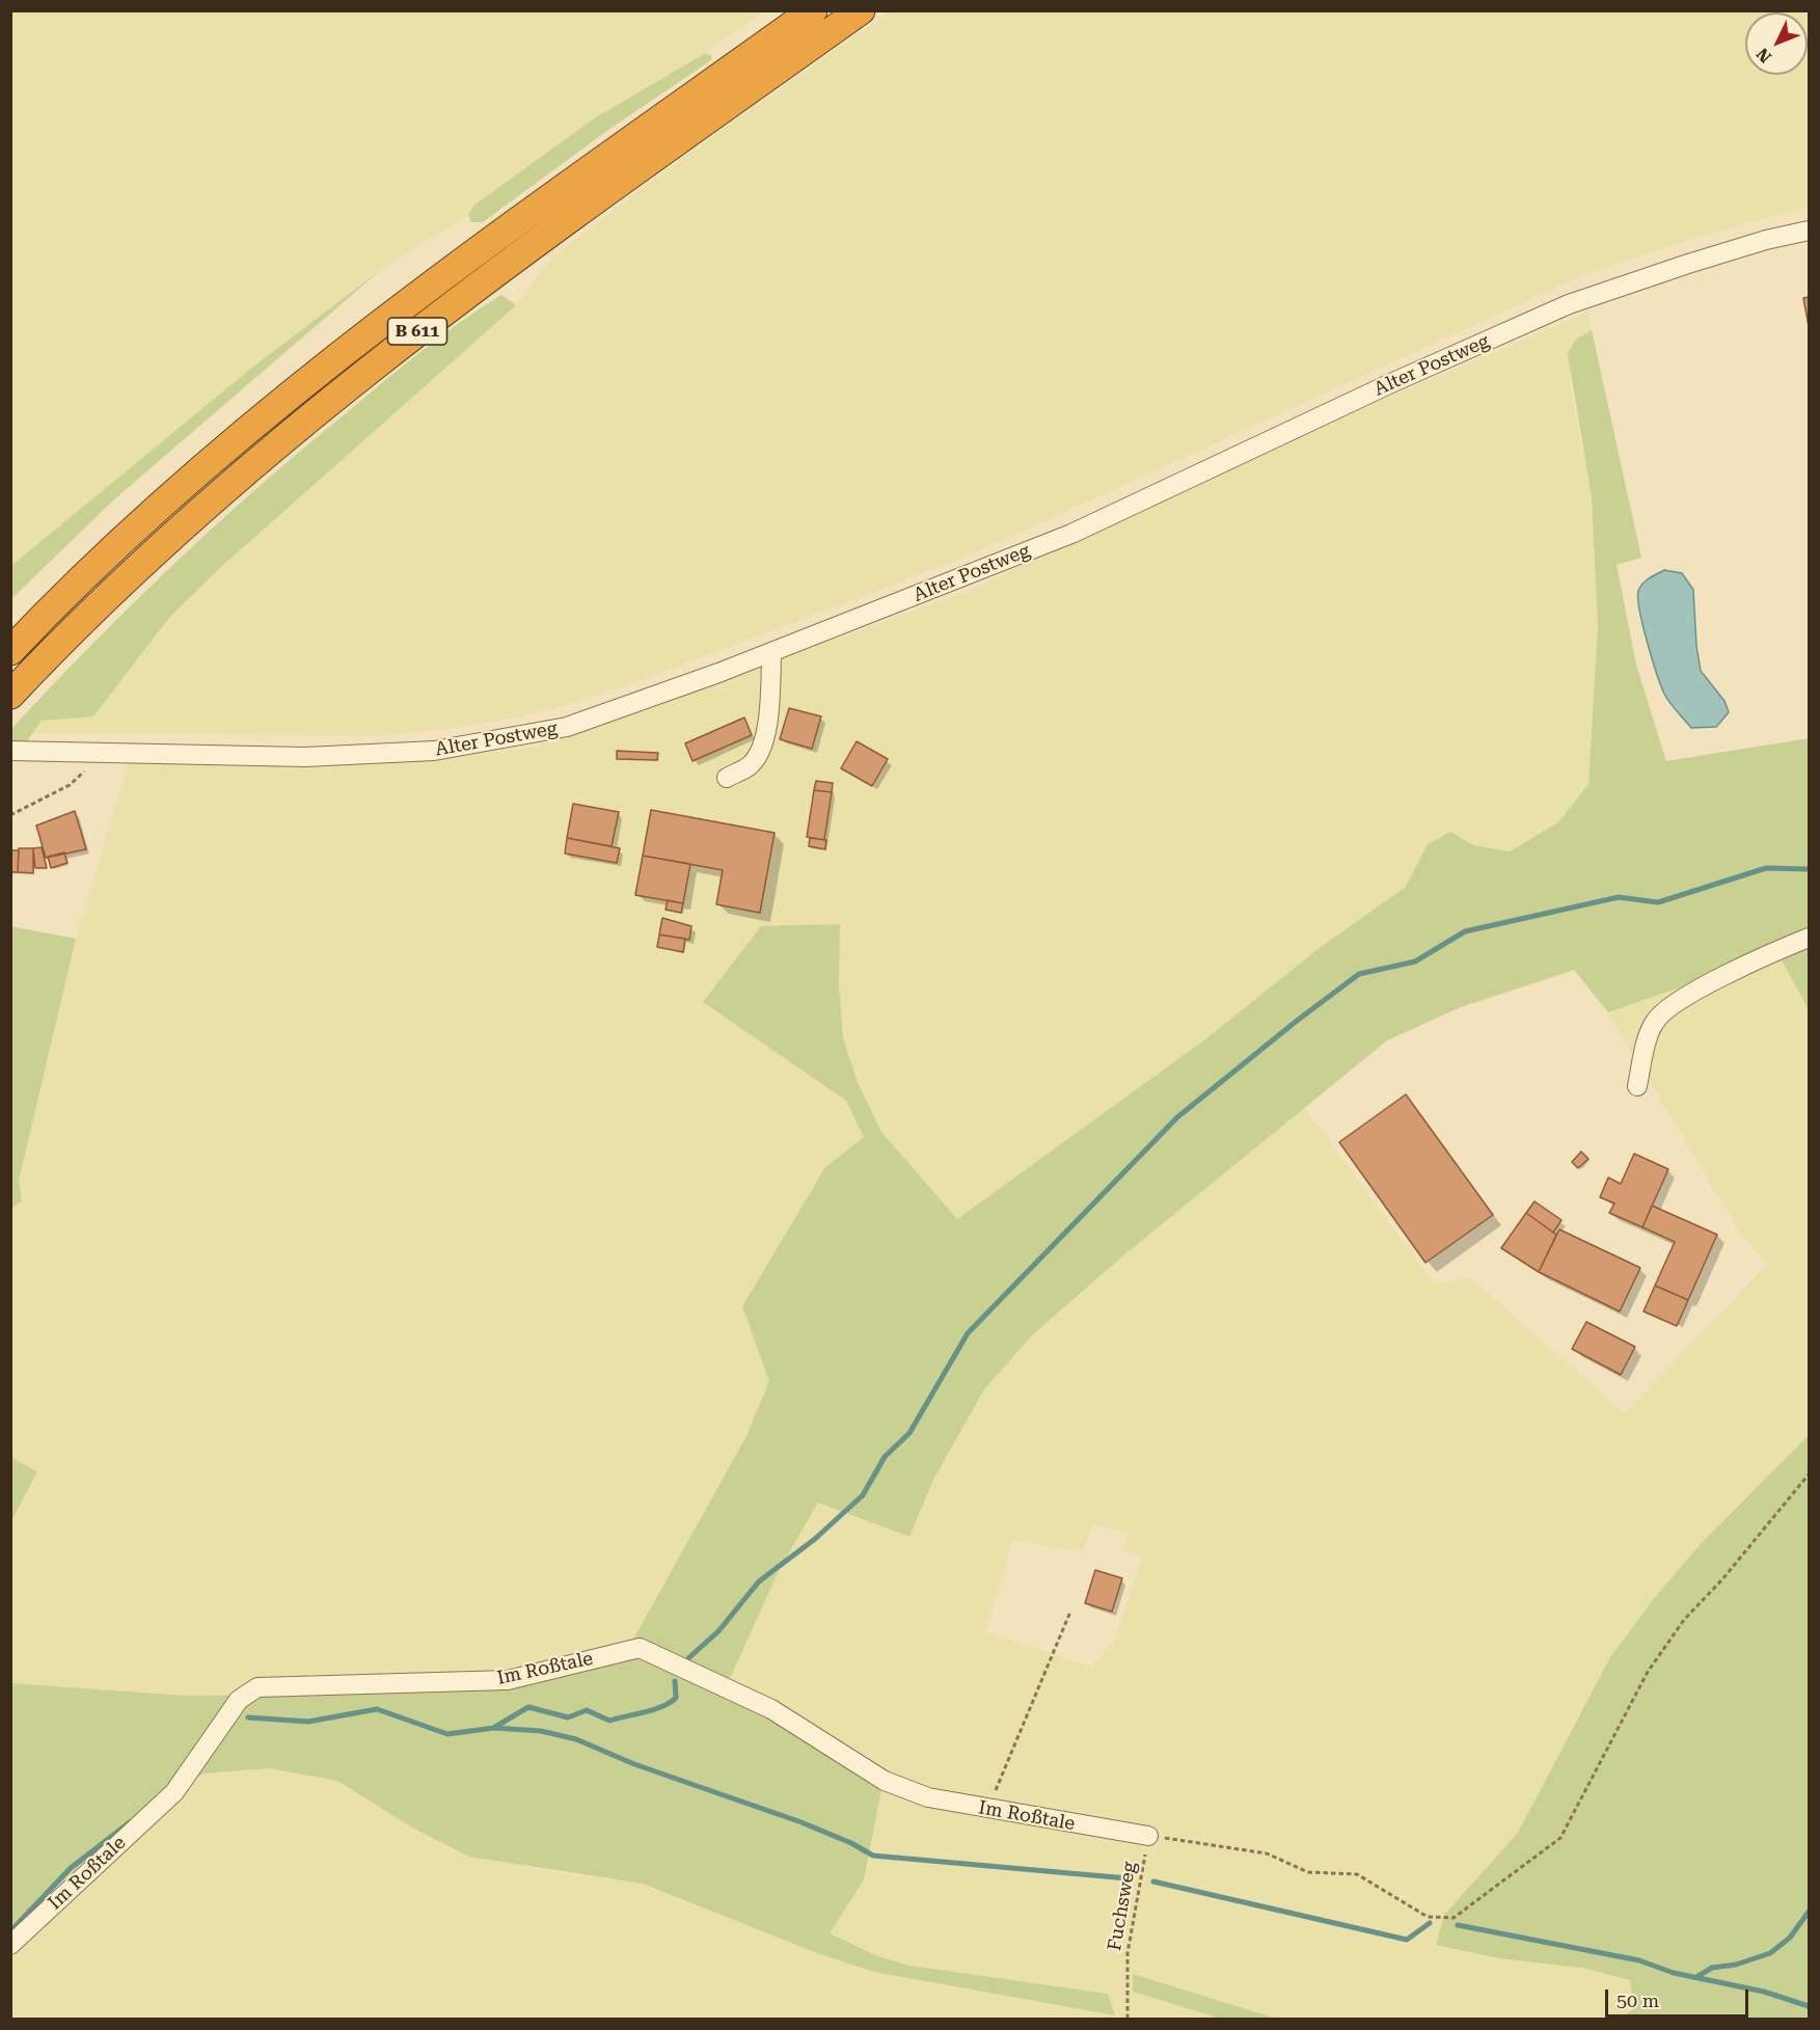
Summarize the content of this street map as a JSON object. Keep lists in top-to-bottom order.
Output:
{
  "streets": {
    "highway": ["B 611"],
    "street": ["Alter Postweg", "Im Roßtale"],
    "path": ["Fuchsweg"]
  },
  "crossings": [
    ["Im Roßtale", "Fuchsweg"]
  ],
  "scale_bar": "50 m",
  "north": "bottom left"
}
